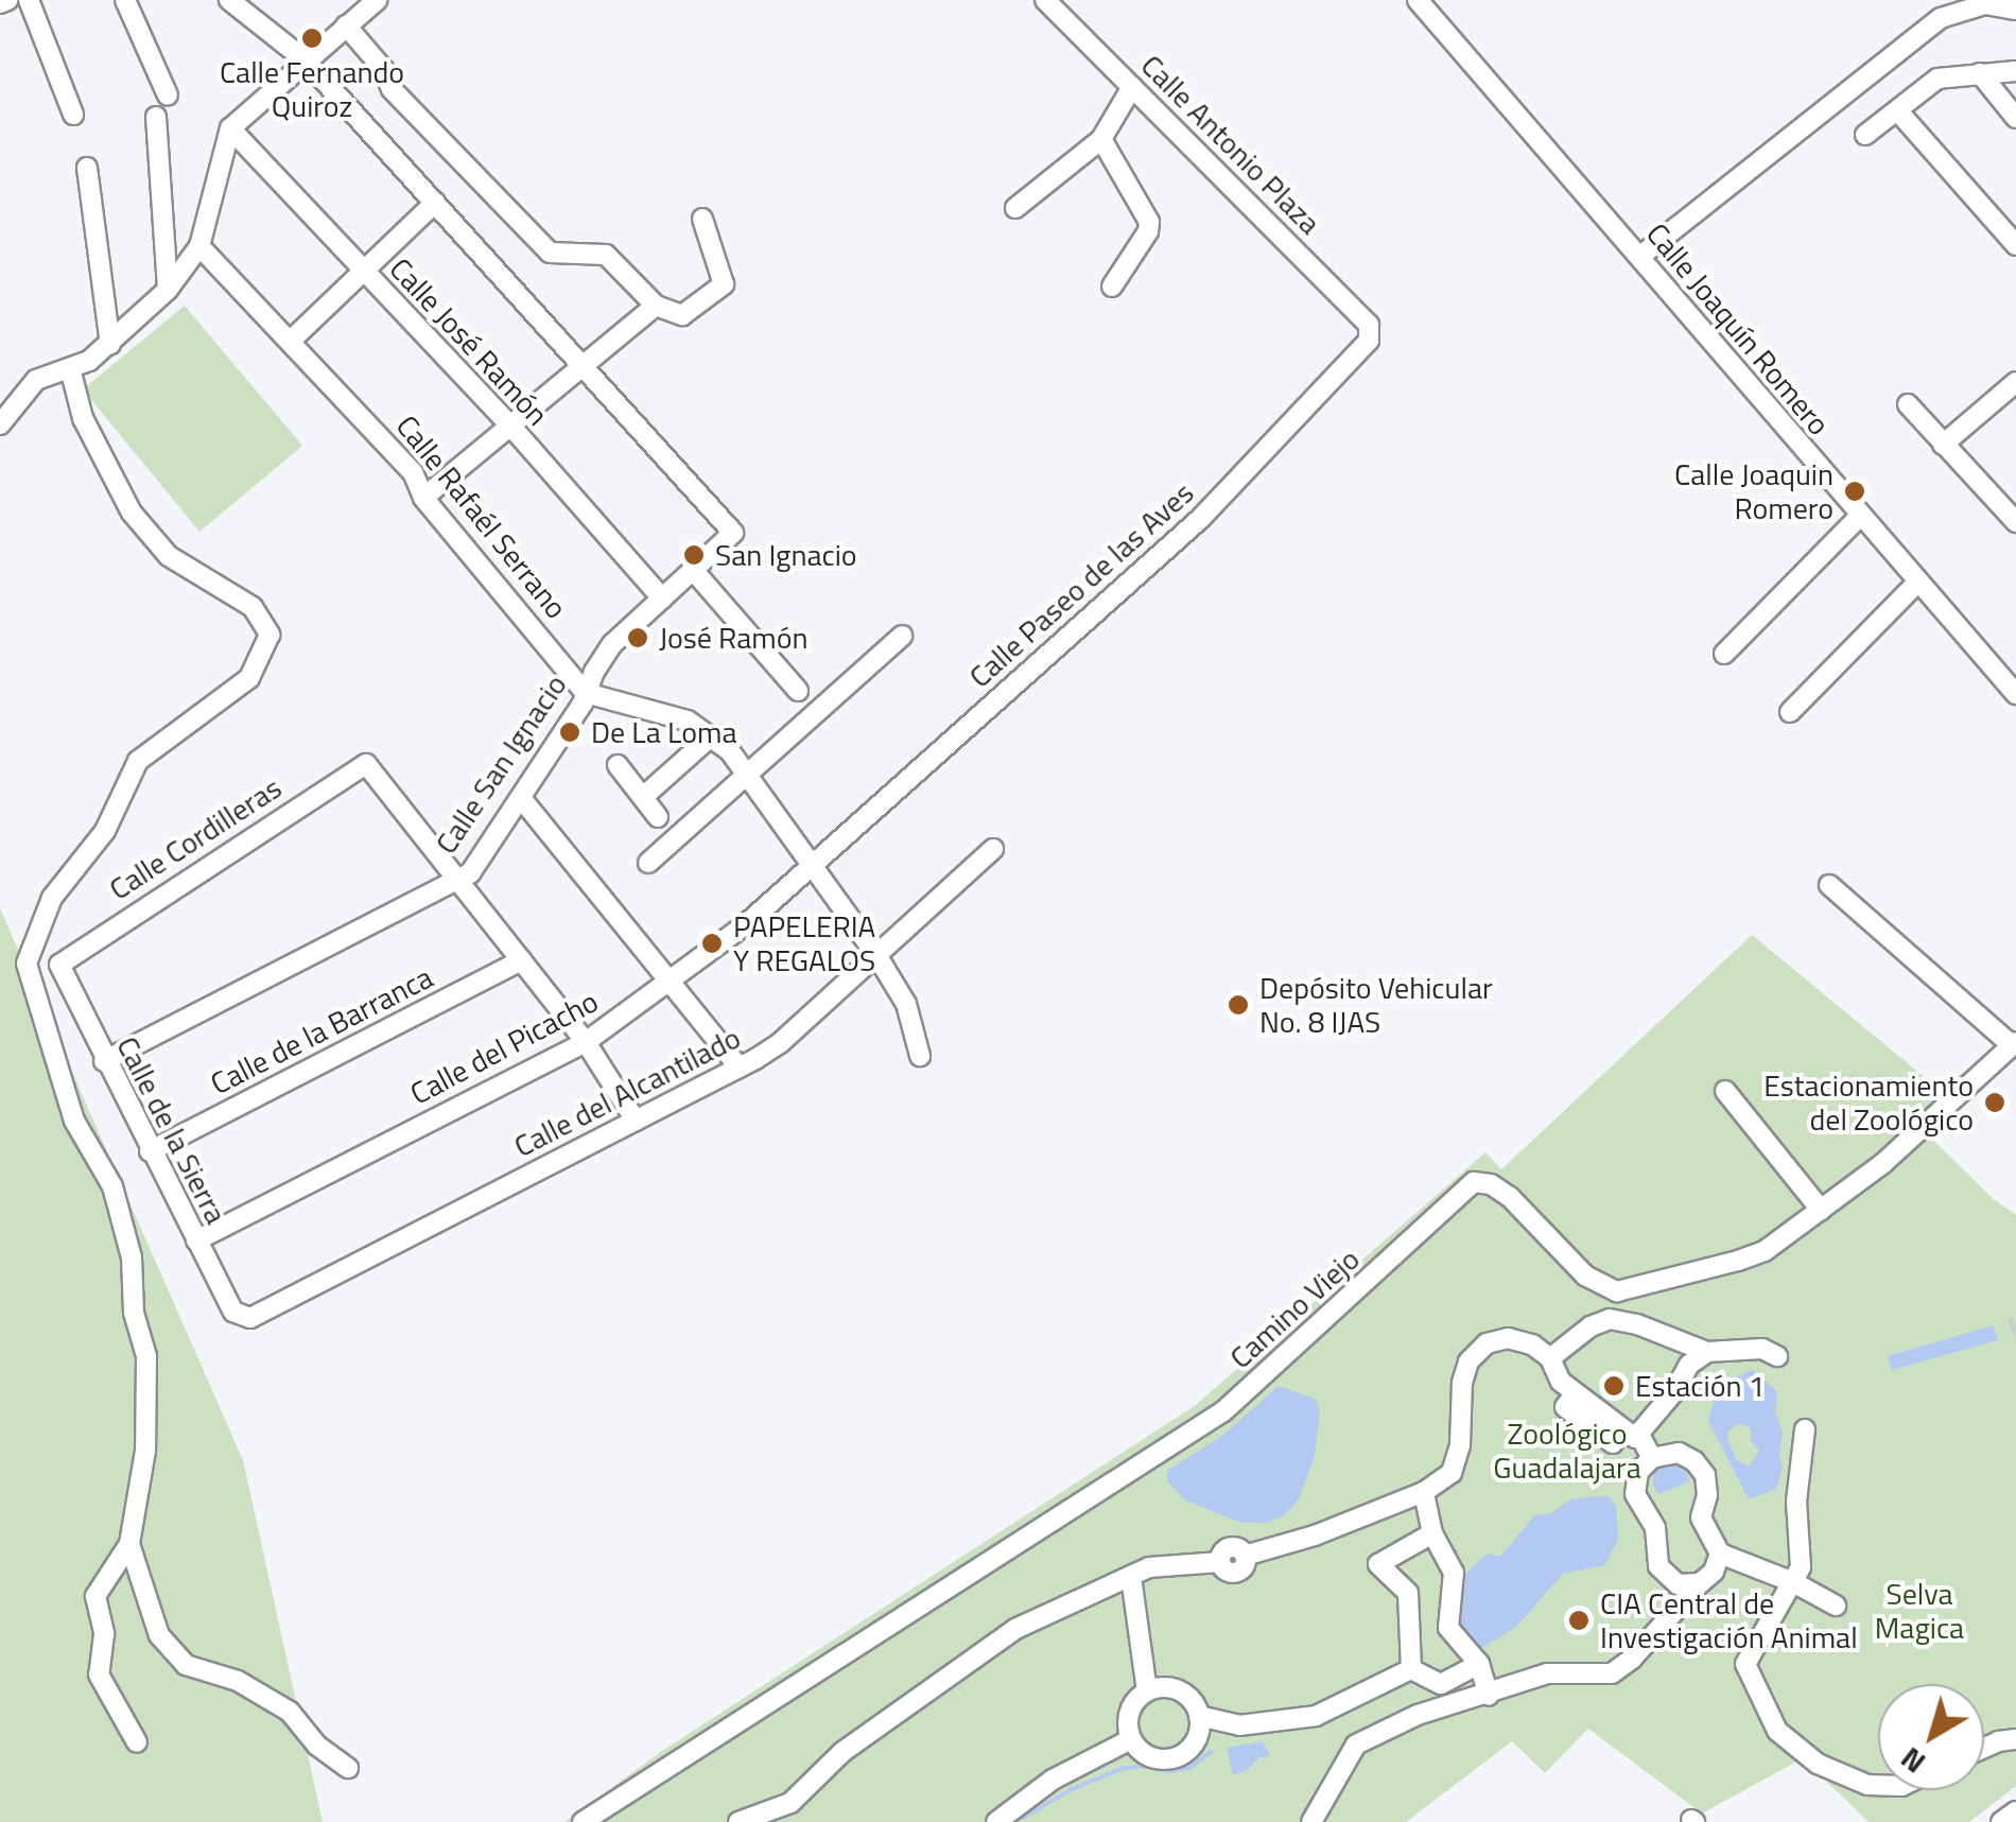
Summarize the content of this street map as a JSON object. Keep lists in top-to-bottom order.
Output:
{
  "streets": {
    "street": [
      "Calle Antonio Plaza",
      "Calle Joaquín Romero",
      "Calle José Ramón",
      "Calle Rafaél Serrano",
      "Calle Paseo de las Aves",
      "Calle San Ignacio",
      "Calle Cordilleras",
      "Calle de la Barranca",
      "Calle del Picacho",
      "Calle del Alcantilado",
      "Calle de la Sierra",
      "Camino Viejo"
    ]
  },
  "crossings": [
    ["Calle Antonio Plaza", "Calle Paseo de las Aves"],
    ["Calle José Ramón", "Calle San Ignacio"],
    ["Calle Rafaél Serrano", "Calle San Ignacio"],
    ["Calle Paseo de las Aves", "Calle del Picacho"],
    ["Calle San Ignacio", "Calle Cordilleras"],
    ["Calle San Ignacio", "Calle de la Sierra"],
    ["Calle Cordilleras", "Calle de la Sierra"],
    ["Calle de la Barranca", "Calle de la Sierra"],
    ["Calle del Picacho", "Calle de la Sierra"],
    ["Calle del Alcantilado", "Calle de la Sierra"]
  ],
  "parks": ["Zoológico Guadalajara", "Selva Magica"],
  "places": [
    "Calle Fernando Quiroz",
    "Calle Joaquin Romero",
    "San Ignacio",
    "José Ramón",
    "De La Loma",
    "PAPELERIA Y REGALOS",
    "Depósito Vehicular No. 8 IJAS",
    "Estacionamiento del Zoológico",
    "Estación 1",
    "CIA Central de Investigación Animal"
  ],
  "north": "bottom left"
}
